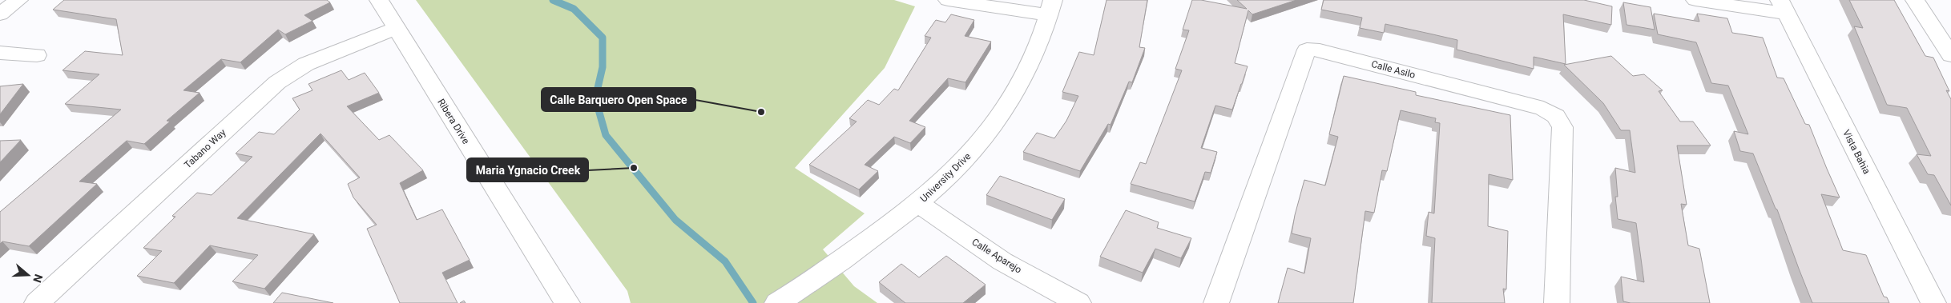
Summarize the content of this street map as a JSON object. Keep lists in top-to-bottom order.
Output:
{
  "streets": {
    "street": [
      "Calle Asilo",
      "Ribera Drive",
      "Tabano Way",
      "Vista Bahia",
      "University Drive",
      "Calle Aparejo"
    ]
  },
  "crossings": [
    ["Ribera Drive", "Tabano Way"],
    ["University Drive", "Calle Aparejo"]
  ],
  "places": ["Calle Barquero Open Space", "Maria Ygnacio Creek"],
  "north": "right"
}
